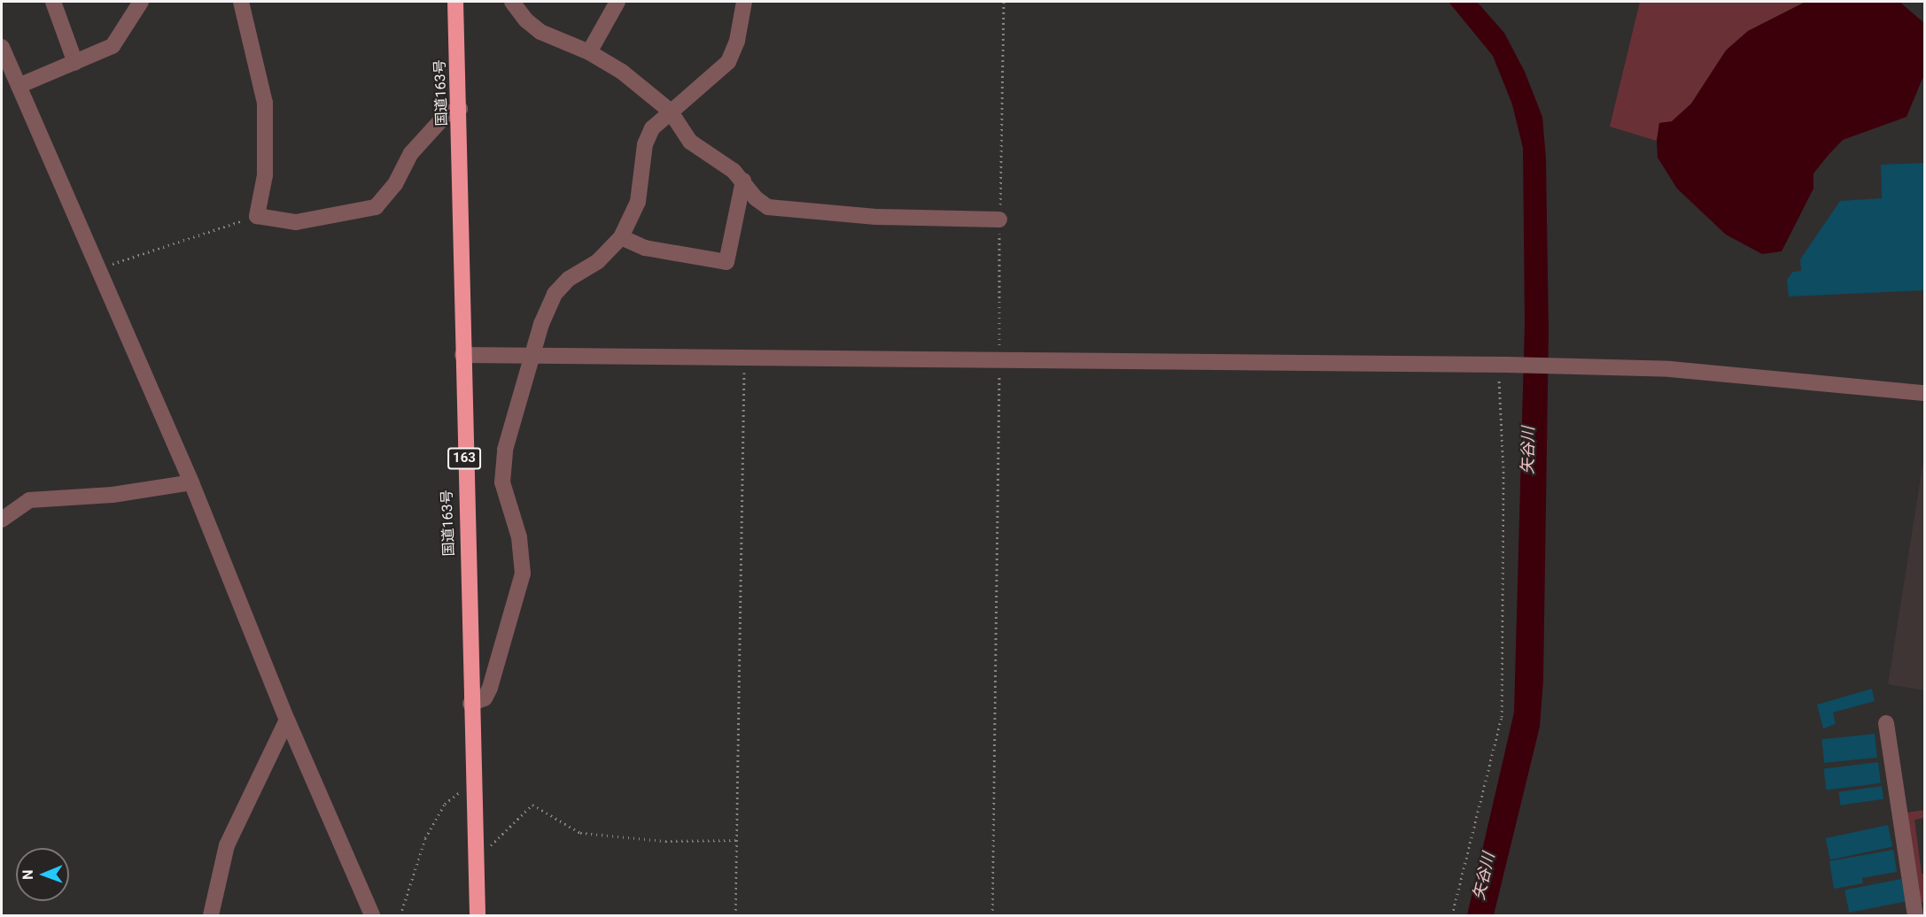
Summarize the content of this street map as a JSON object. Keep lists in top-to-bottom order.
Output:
{
  "streets": {
    "highway": ["国道163号", "163"]
  },
  "water": ["矢谷川"],
  "north": "left"
}
